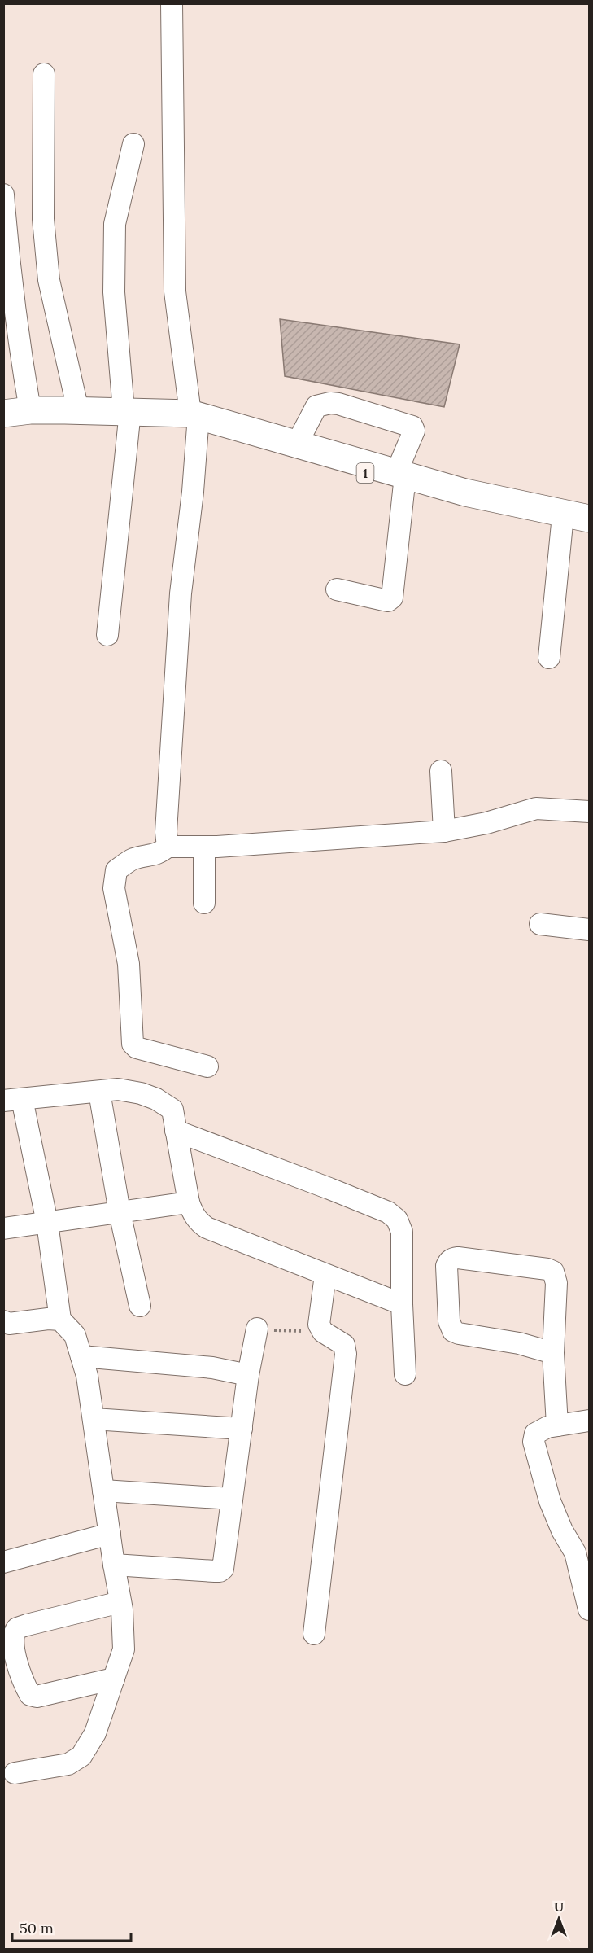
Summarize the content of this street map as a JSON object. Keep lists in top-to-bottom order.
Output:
{
  "streets": {
    "highway": ["1"]
  },
  "scale_bar": "50 m",
  "north": "top"
}
